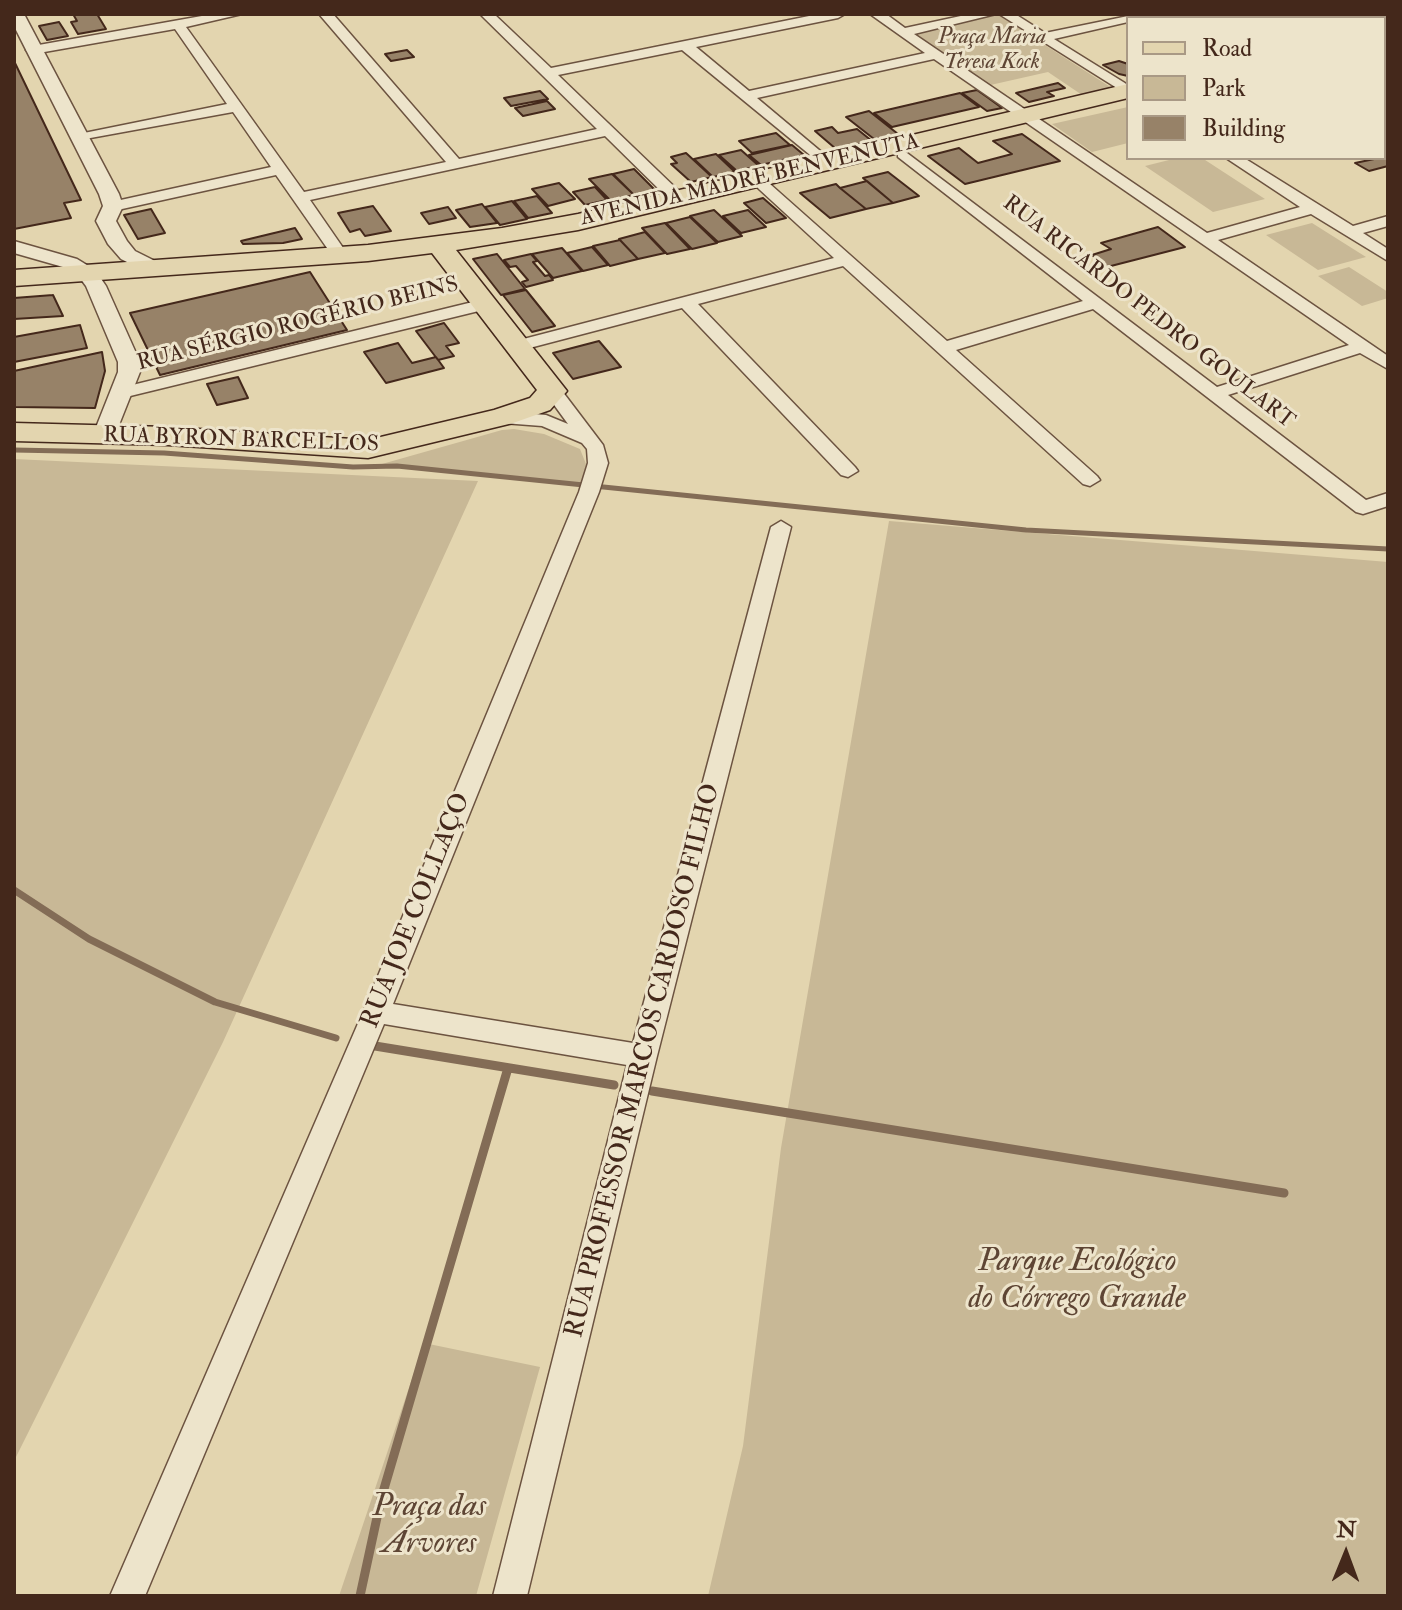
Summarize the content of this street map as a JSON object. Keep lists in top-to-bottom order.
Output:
{
  "streets": {
    "main road": ["AVENIDA MADRE BENVENUTA", "RUA BYRON BARCELLOS"],
    "street": [
      "RUA RICARDO PEDRO GOULART",
      "RUA SÉRGIO ROGÉRIO BEINS",
      "RUA JOE COLLAÇO",
      "RUA PROFESSOR MARCOS CARDOSO FILHO"
    ]
  },
  "crossings": [
    ["AVENIDA MADRE BENVENUTA", "RUA RICARDO PEDRO GOULART"]
  ],
  "parks": ["Praça Maria Teresa Kock", "Parque Ecológico do Córrego Grande", "Praça das Árvores"],
  "legend": ["Road", "Park", "Building"],
  "north": "top"
}
